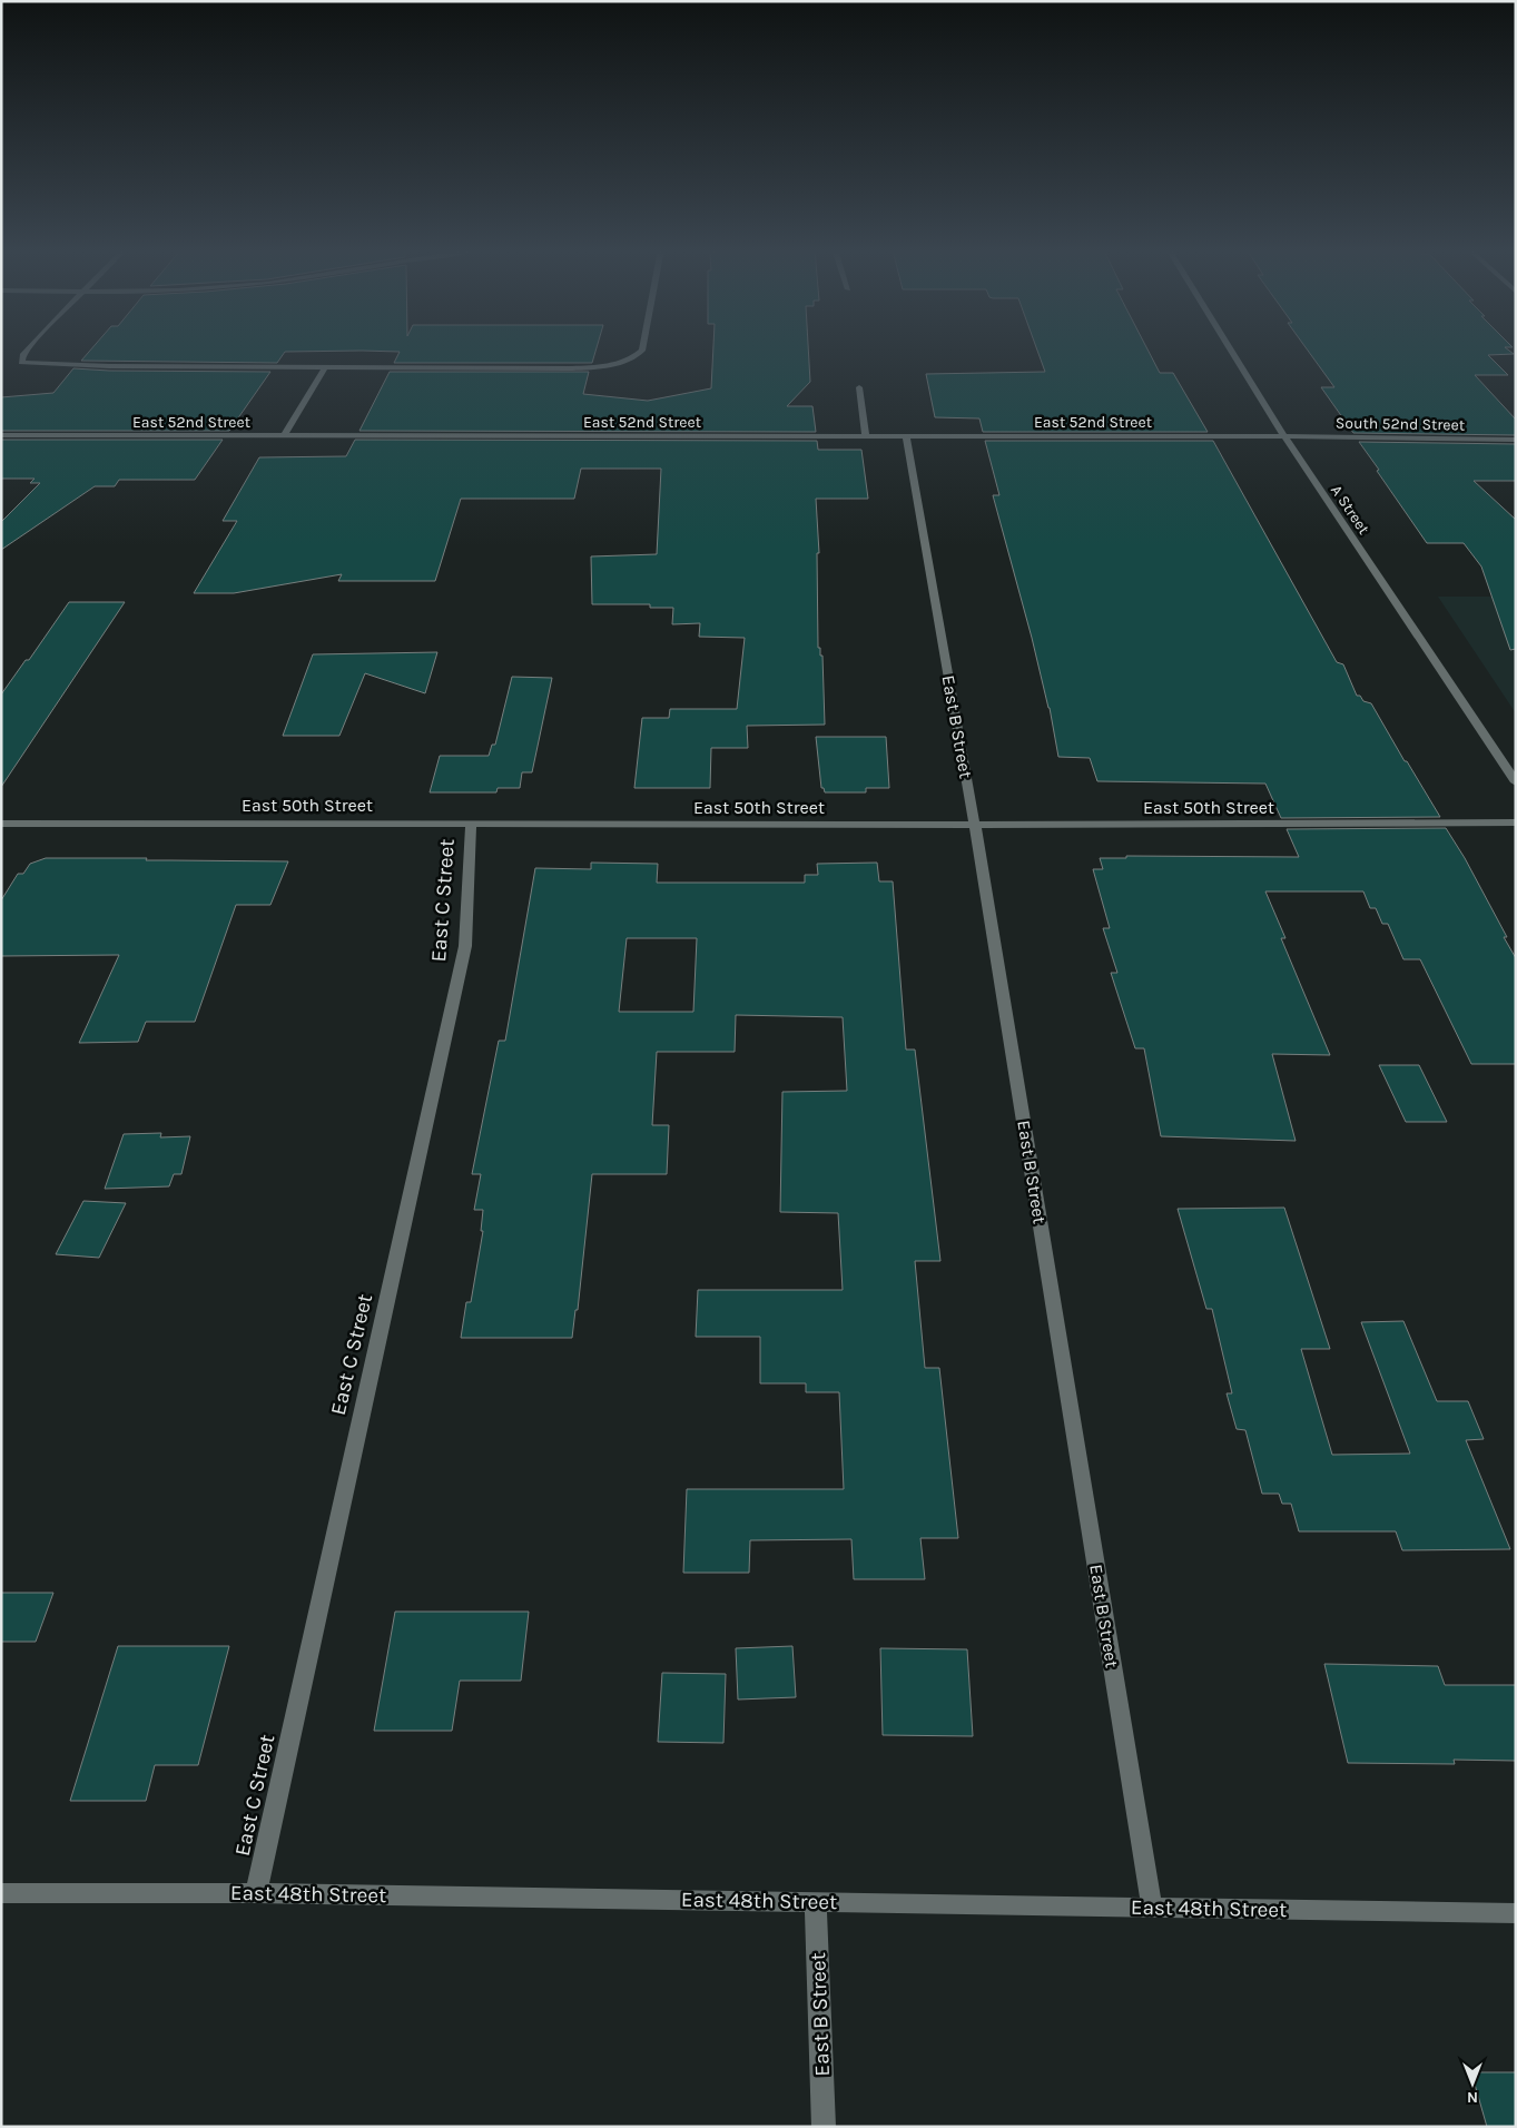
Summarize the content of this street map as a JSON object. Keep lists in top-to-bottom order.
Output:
{
  "streets": {
    "street": [
      "East 52nd Street",
      "South 52nd Street",
      "A Street",
      "East B Street",
      "East 50th Street",
      "East C Street",
      "East 48th Street"
    ]
  },
  "crossings": [
    ["East 52nd Street", "South 52nd Street"],
    ["East 52nd Street", "A Street"],
    ["East 52nd Street", "East B Street"],
    ["South 52nd Street", "A Street"],
    ["East B Street", "East 50th Street"],
    ["East B Street", "East 48th Street"],
    ["East 50th Street", "East C Street"],
    ["East C Street", "East 48th Street"]
  ],
  "north": "bottom"
}
